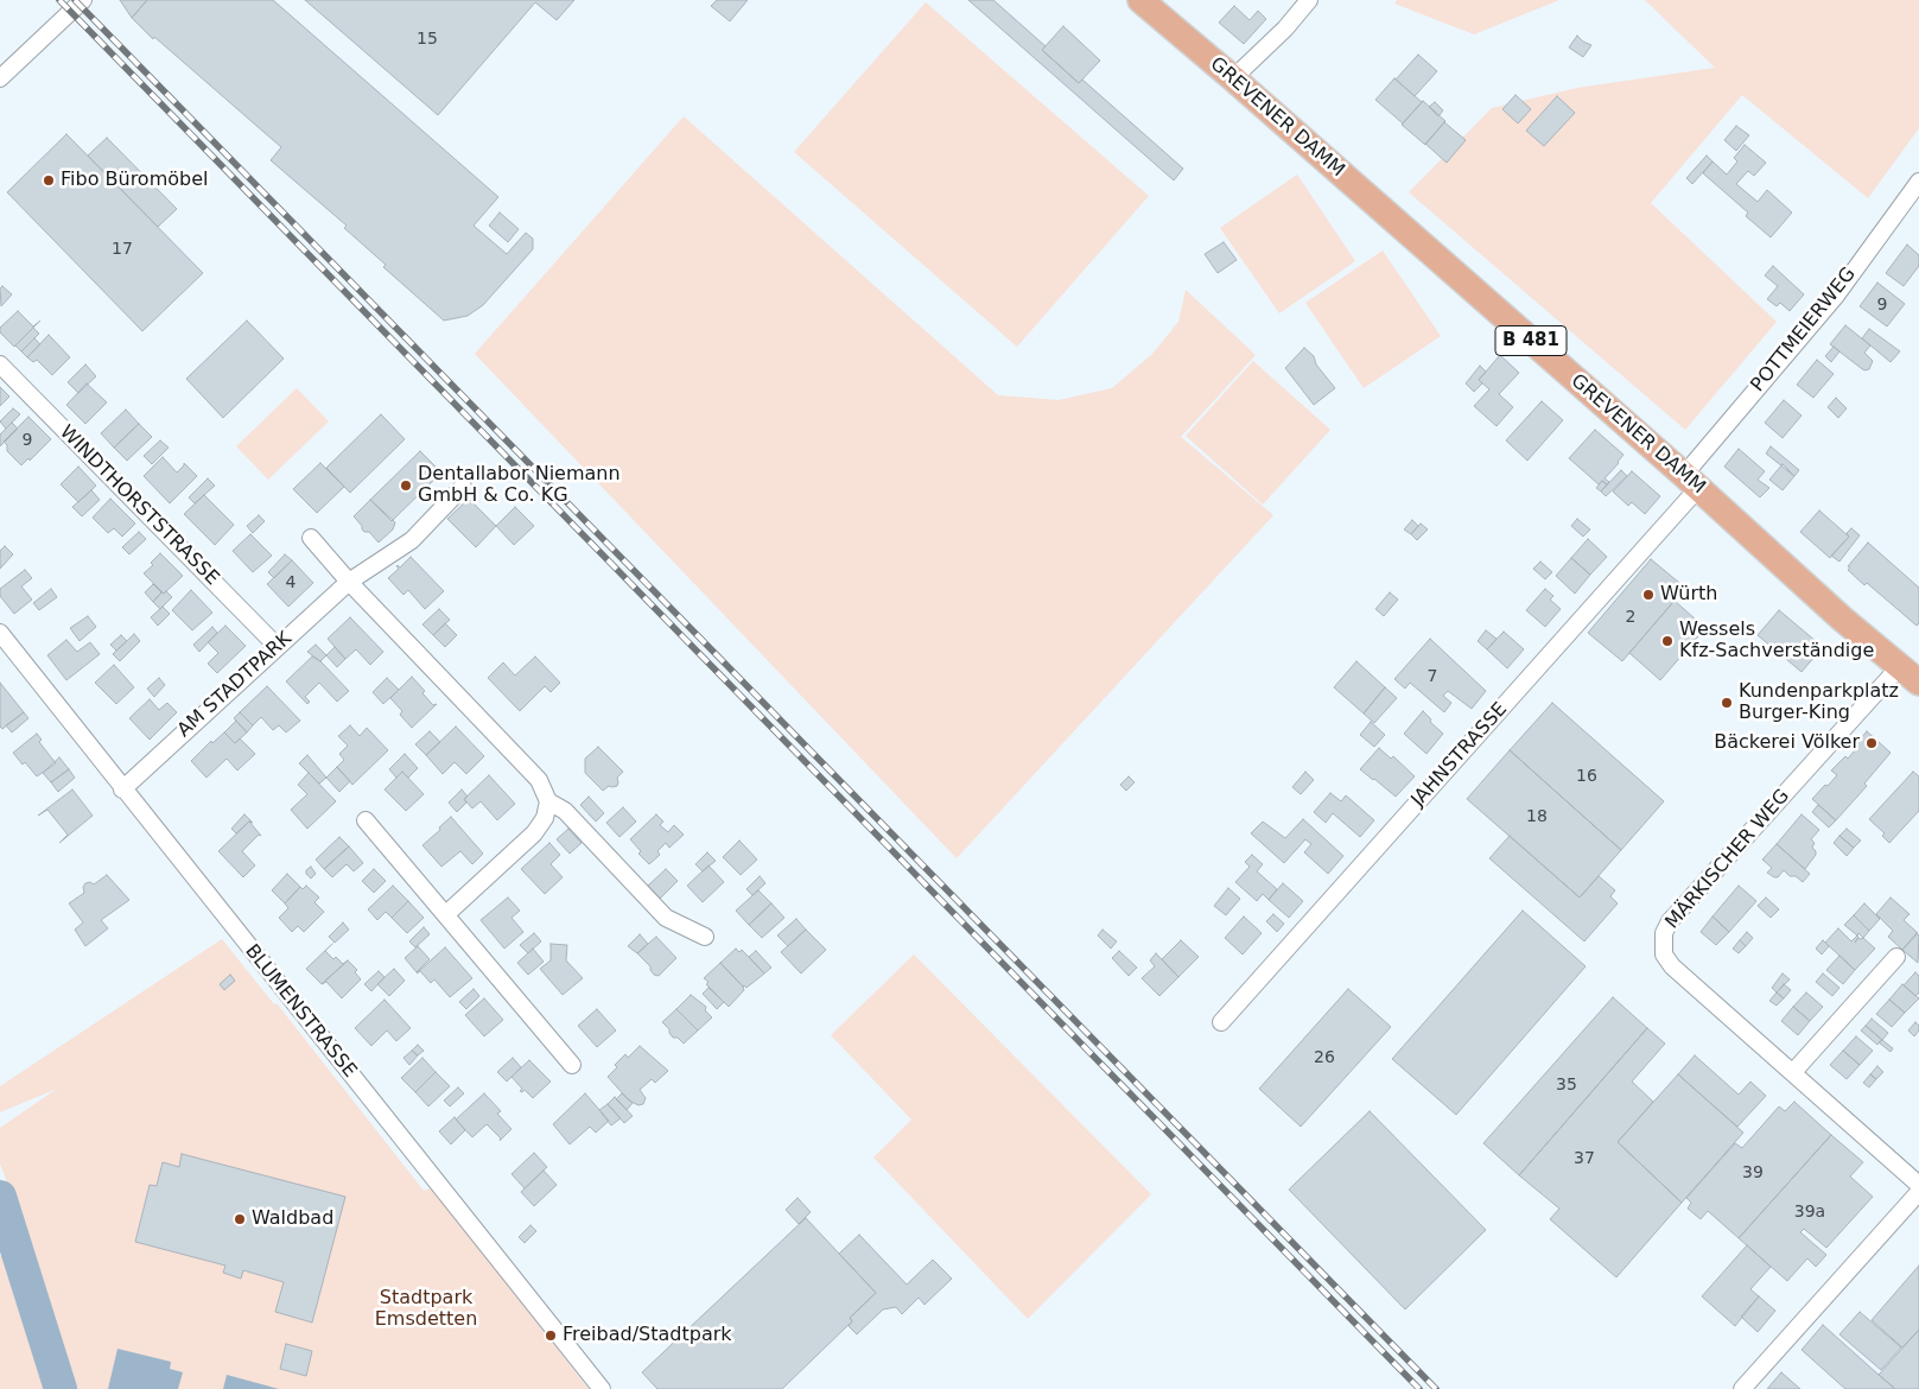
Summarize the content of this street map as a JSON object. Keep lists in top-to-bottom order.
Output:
{
  "streets": {
    "main road": ["GREVENER DAMM", "B 481"],
    "street": [
      "POTTMEIERWEG",
      "WINDTHORSTSTRASSE",
      "AM STADTPARK",
      "JAHNSTRASSE",
      "MÄRKISCHER WEG",
      "BLUMENSTRASSE"
    ]
  },
  "crossings": [
    ["GREVENER DAMM", "POTTMEIERWEG"],
    ["GREVENER DAMM", "JAHNSTRASSE"],
    ["GREVENER DAMM", "MÄRKISCHER WEG"],
    ["POTTMEIERWEG", "JAHNSTRASSE"],
    ["WINDTHORSTSTRASSE", "AM STADTPARK"],
    ["AM STADTPARK", "BLUMENSTRASSE"]
  ],
  "parks": ["Stadtpark Emsdetten"],
  "places": [
    "Fibo Büromöbel",
    "Dentallabor Niemann GmbH & Co. KG",
    "Würth",
    "Wessels Kfz-Sachverständige",
    "Kundenparkplatz Burger-King",
    "Bäckerei Völker",
    "Waldbad",
    "Freibad/Stadtpark"
  ],
  "house_numbers": [
    "15",
    "17",
    "9",
    "9",
    "4",
    "2",
    "7",
    "16",
    "18",
    "26",
    "35",
    "37",
    "39",
    "39a"
  ]
}
